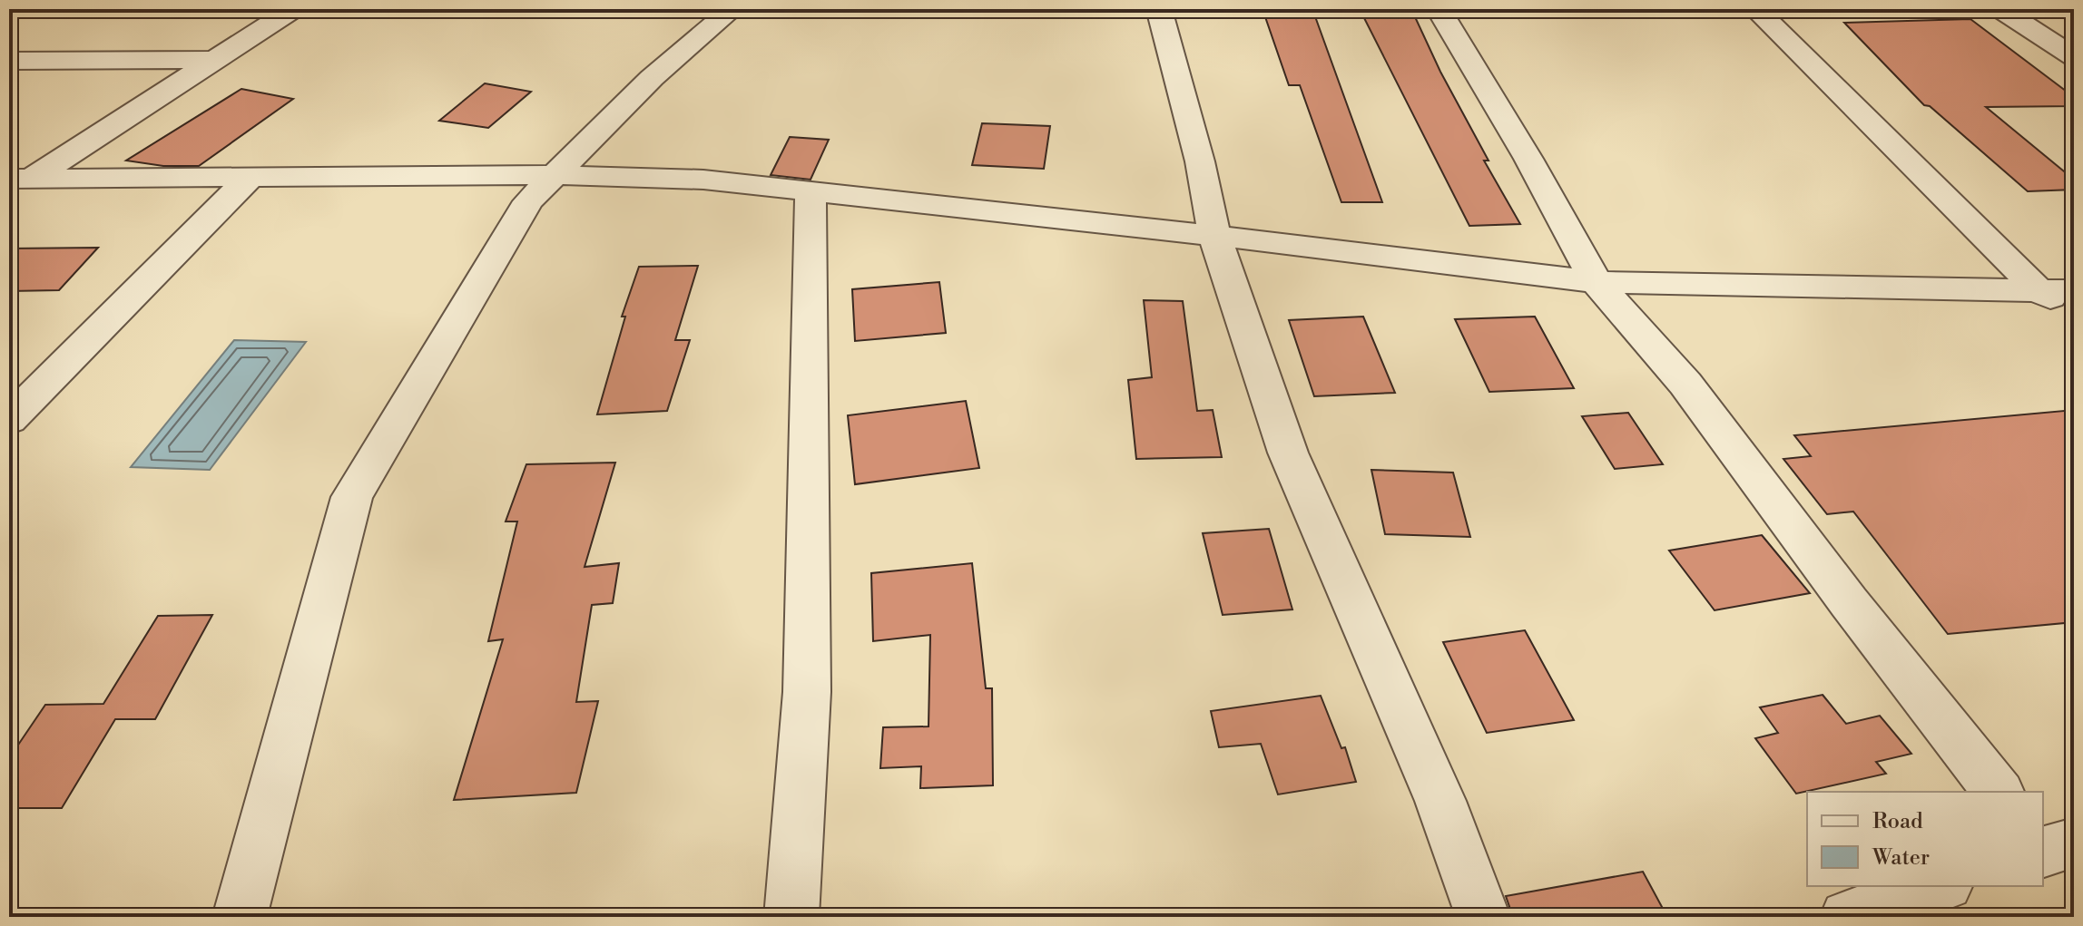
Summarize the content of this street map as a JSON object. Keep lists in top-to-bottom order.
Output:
{
  "legend": ["Road", "Water"]
}
